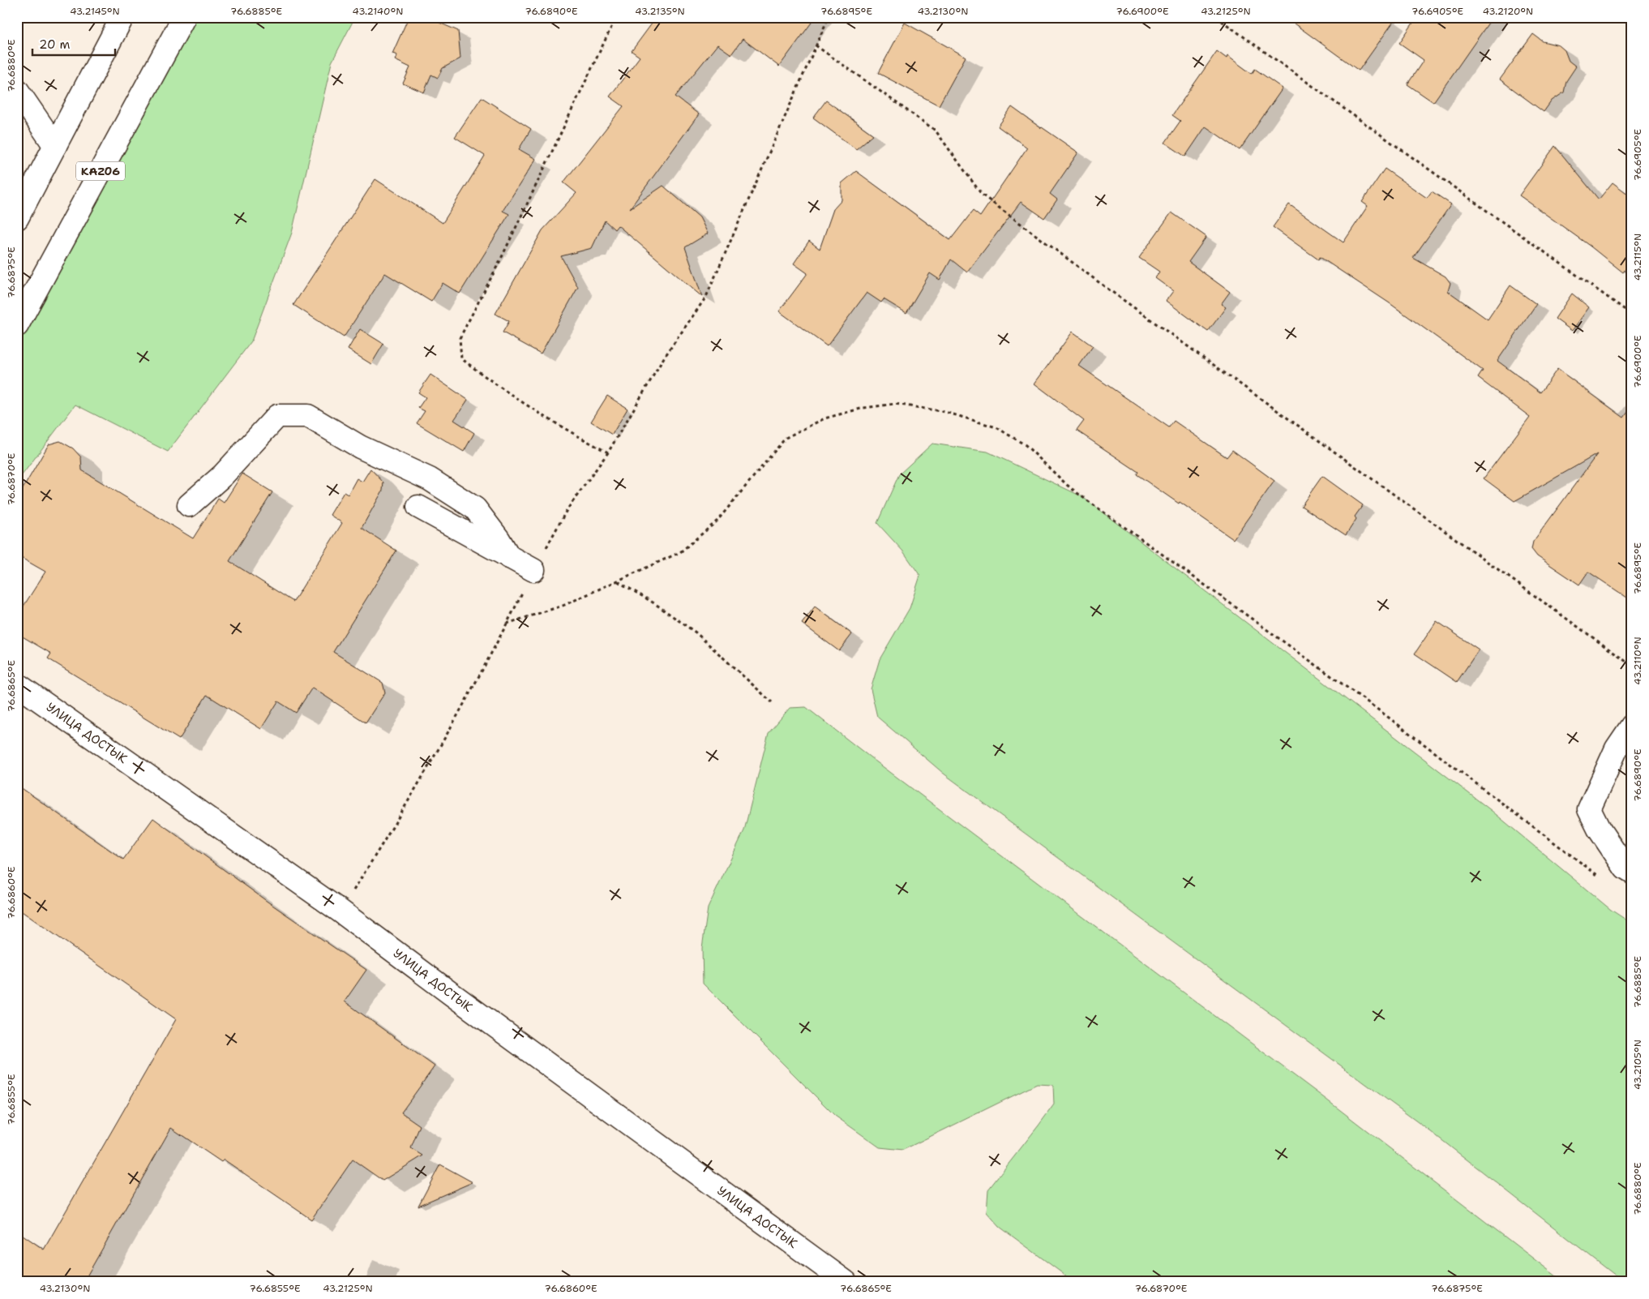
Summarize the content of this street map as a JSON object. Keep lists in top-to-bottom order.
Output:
{
  "streets": {
    "main road": ["KАZ06", "УЛИЦА ДОСТЫК"]
  },
  "scale_bar": "20 m",
  "coordinates": [
    "43.2145°N",
    "76.6885°E",
    "43.2140°N",
    "76.6890°E",
    "43.2135°N",
    "76.6895°E",
    "43.2130°N",
    "76.6900°E",
    "43.2125°N",
    "76.6905°E",
    "43.2120°N",
    "76.6880°E",
    "43.2115°N",
    "76.6875°E",
    "76.6870°E",
    "43.2110°N",
    "76.6865°E",
    "76.6860°E",
    "43.2105°N",
    "76.6855°E"
  ]
}
